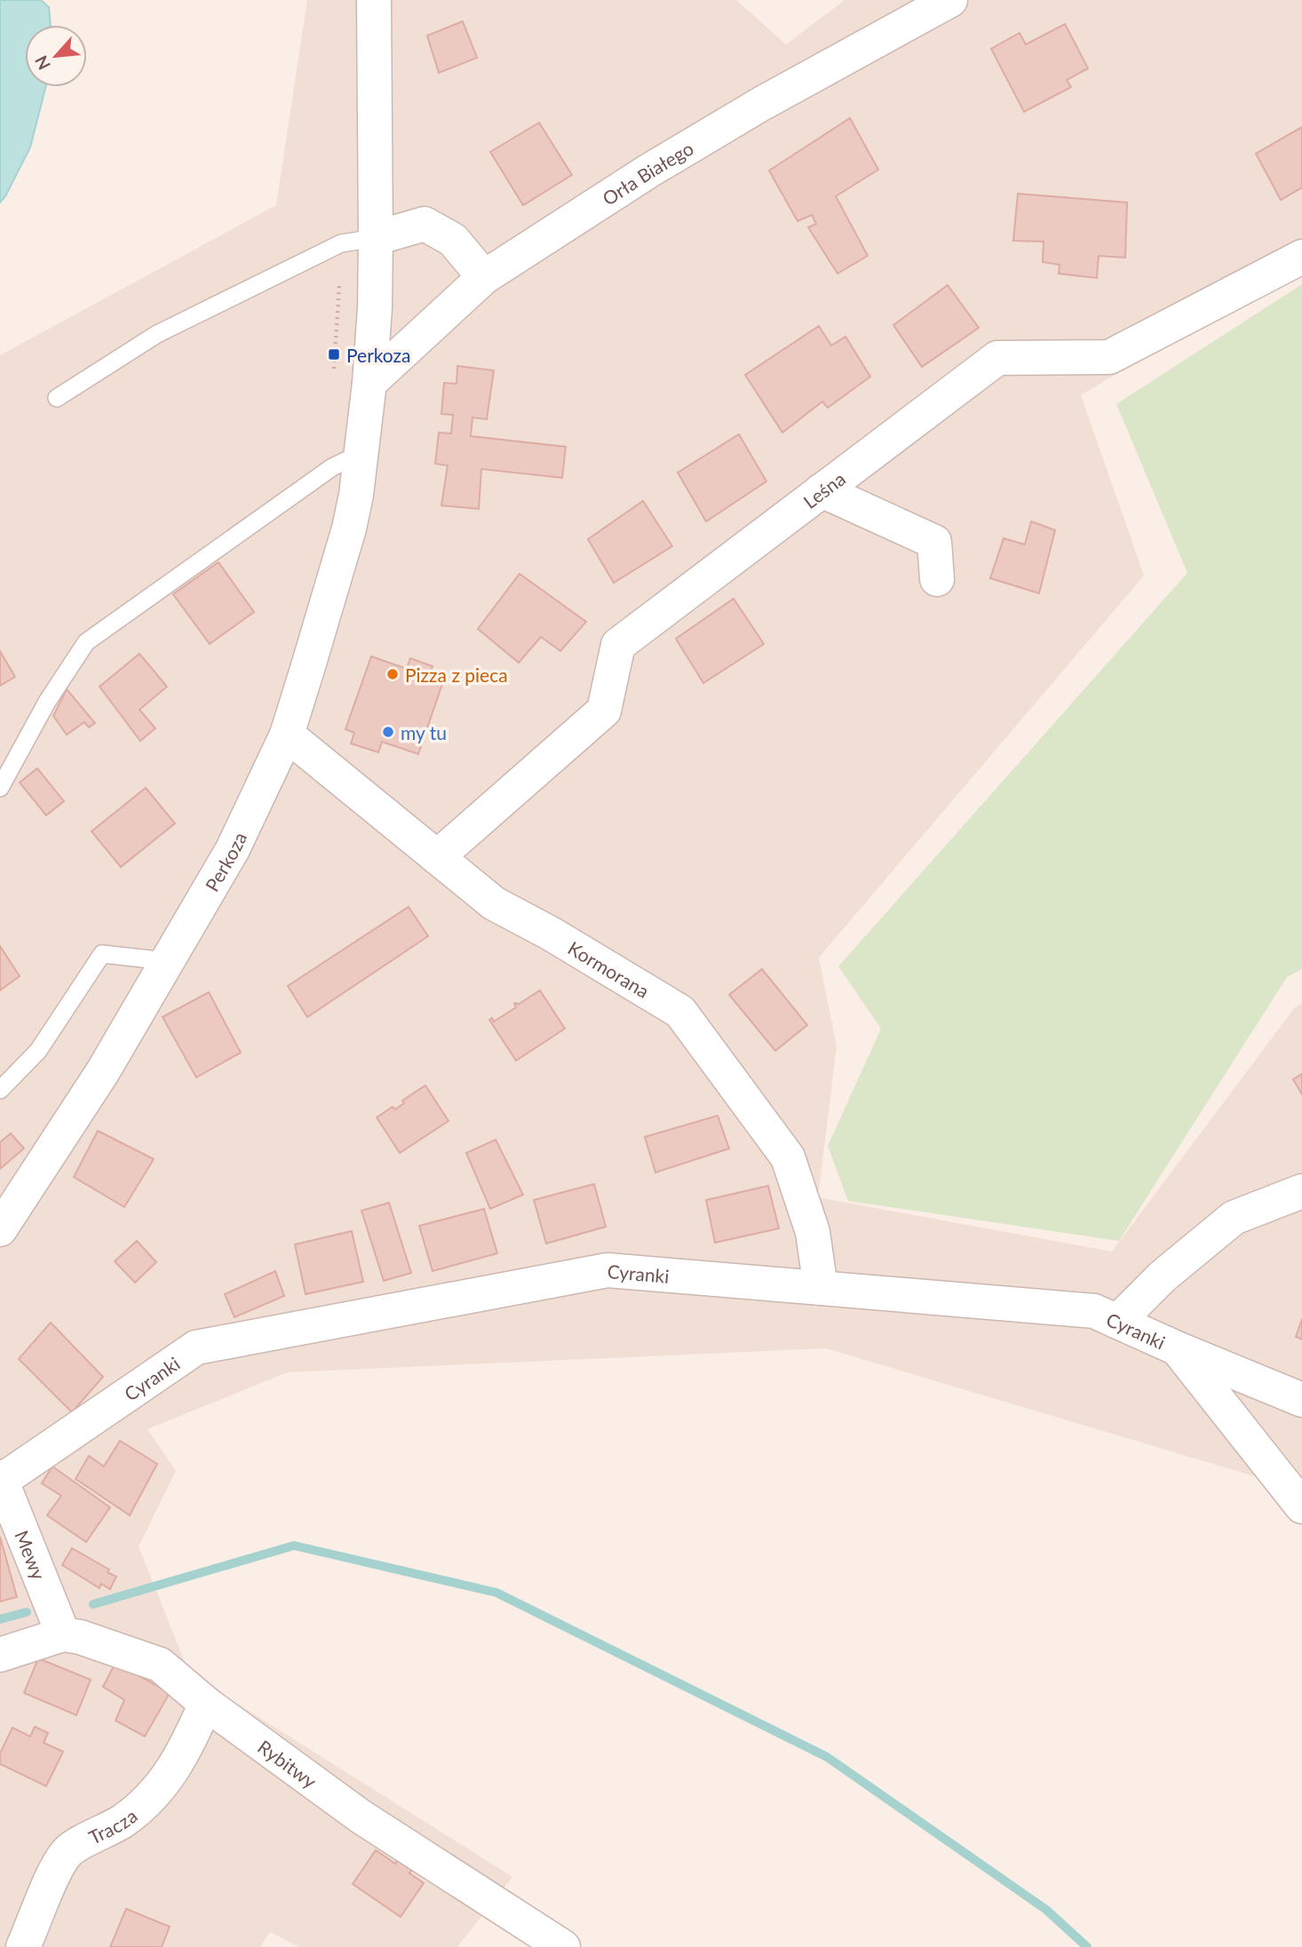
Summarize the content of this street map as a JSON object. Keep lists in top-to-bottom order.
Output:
{
  "streets": {
    "street": [
      "Orła Białego",
      "Leśna",
      "Perkoza",
      "Kormorana",
      "Cyranki",
      "Mewy",
      "Rybitwy",
      "Tracza"
    ]
  },
  "crossings": [
    ["Orła Białego", "Perkoza"],
    ["Leśna", "Kormorana"],
    ["Perkoza", "Kormorana"],
    ["Kormorana", "Cyranki"],
    ["Cyranki", "Mewy"],
    ["Mewy", "Rybitwy"],
    ["Rybitwy", "Tracza"]
  ],
  "places": {
    "transit": ["Perkoza"],
    "other": ["Pizza z pieca", "my tu"]
  },
  "north": "bottom left"
}
